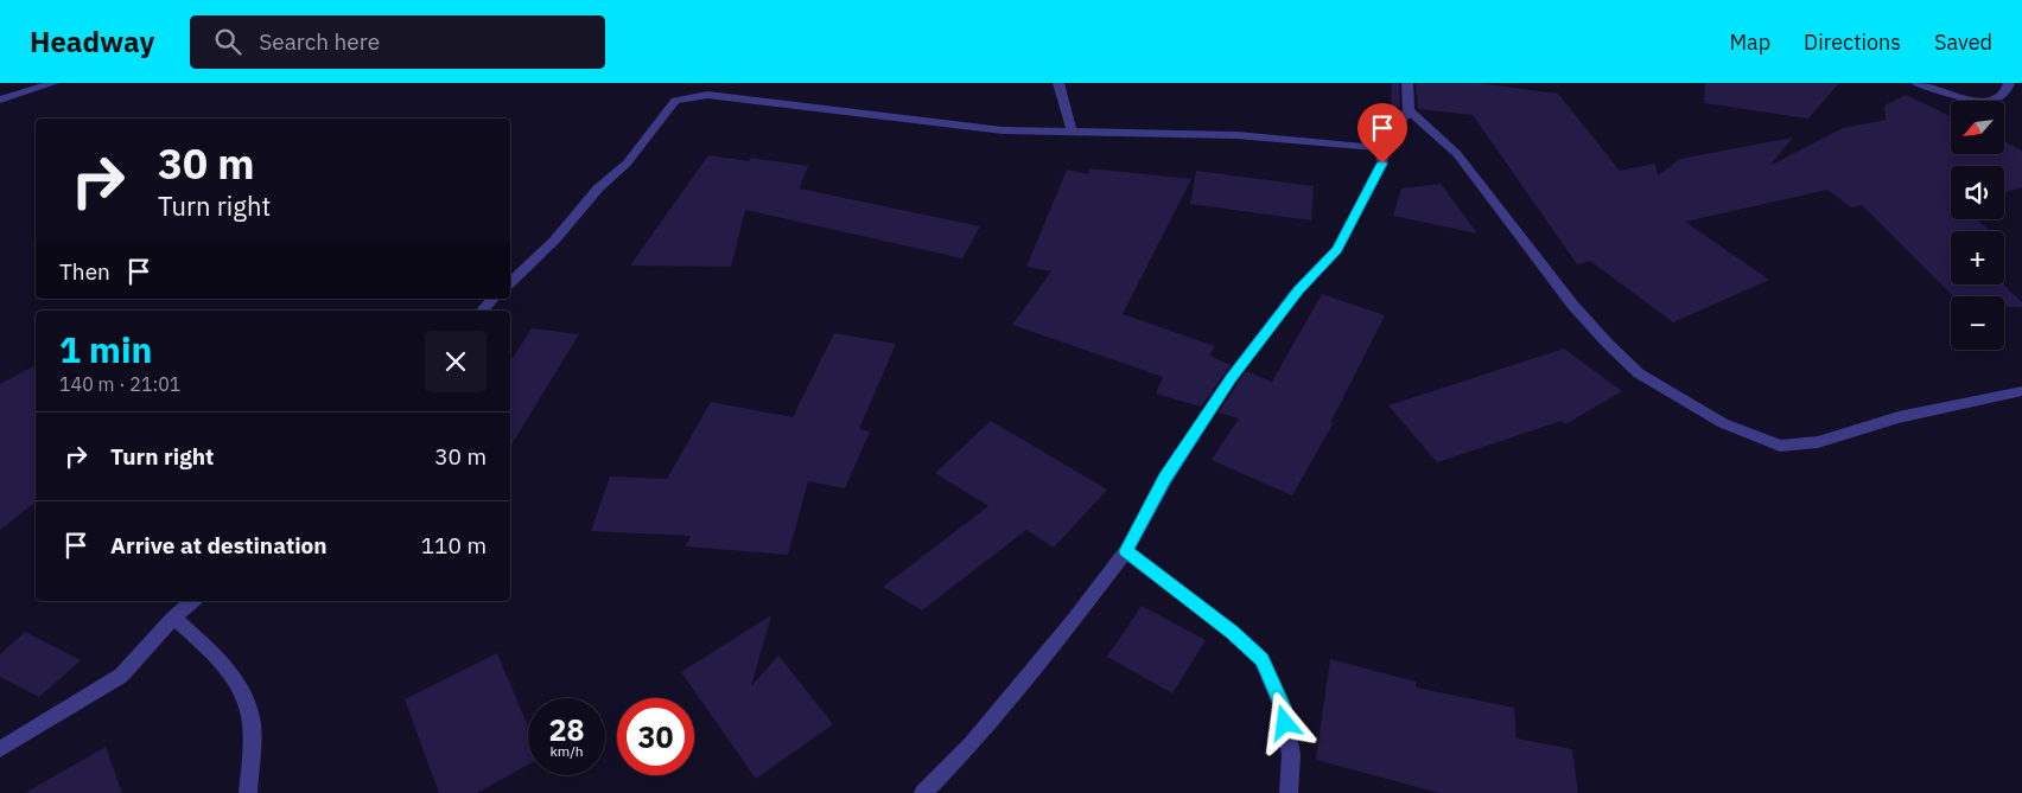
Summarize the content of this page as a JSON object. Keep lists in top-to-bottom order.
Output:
{
  "north": "bottom left",
  "page": {
    "header": "Headway",
    "search": "Search here",
    "nav": ["Map", "Directions", "Saved"],
    "map_buttons": ["+", "−"],
    "turn": ["30 m", "Turn right"],
    "then": "Then",
    "heading": ["1 min", "140 m · 21:01"],
    "list": [
      {
        "name": "Turn right",
        "value": "30 m"
      },
      {
        "name": "Arrive at destination",
        "value": "110 m"
      }
    ],
    "speed": "28 km/h",
    "limit": "30"
  }
}
